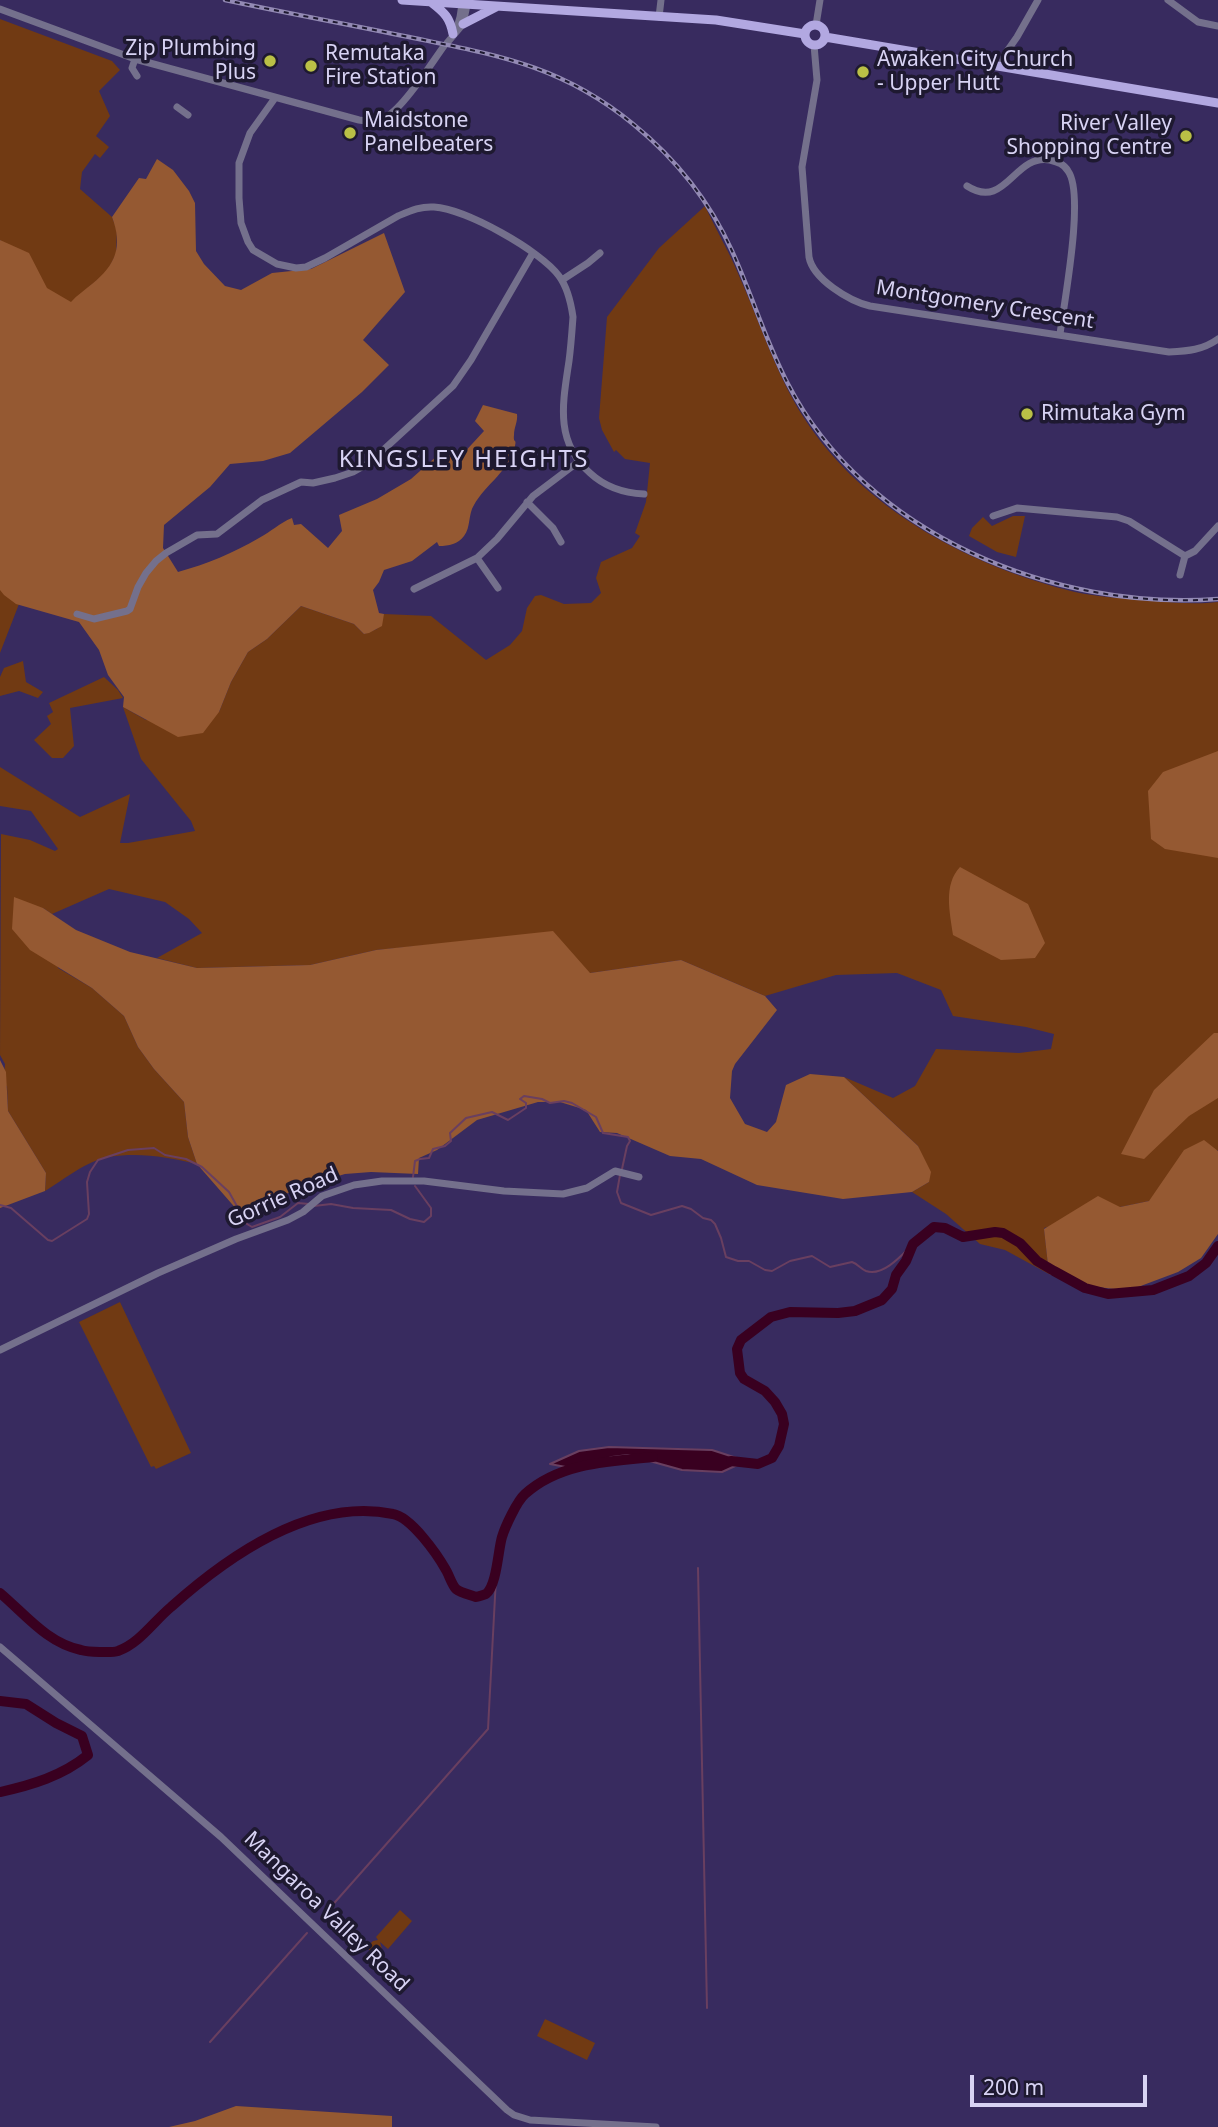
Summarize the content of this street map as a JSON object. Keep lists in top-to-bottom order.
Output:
{
  "streets": {
    "street": ["Montgomery Crescent", "Gorrie Road", "Mangaroa Valley Road"]
  },
  "districts": ["KINGSLEY HEIGHTS"],
  "places": [
    "Zip Plumbing Plus",
    "Remutaka Fire Station",
    "Awaken City Church - Upper Hutt",
    "Maidstone Panelbeaters",
    "River Valley Shopping Centre",
    "Rimutaka Gym"
  ],
  "scale_bar": "200 m"
}
